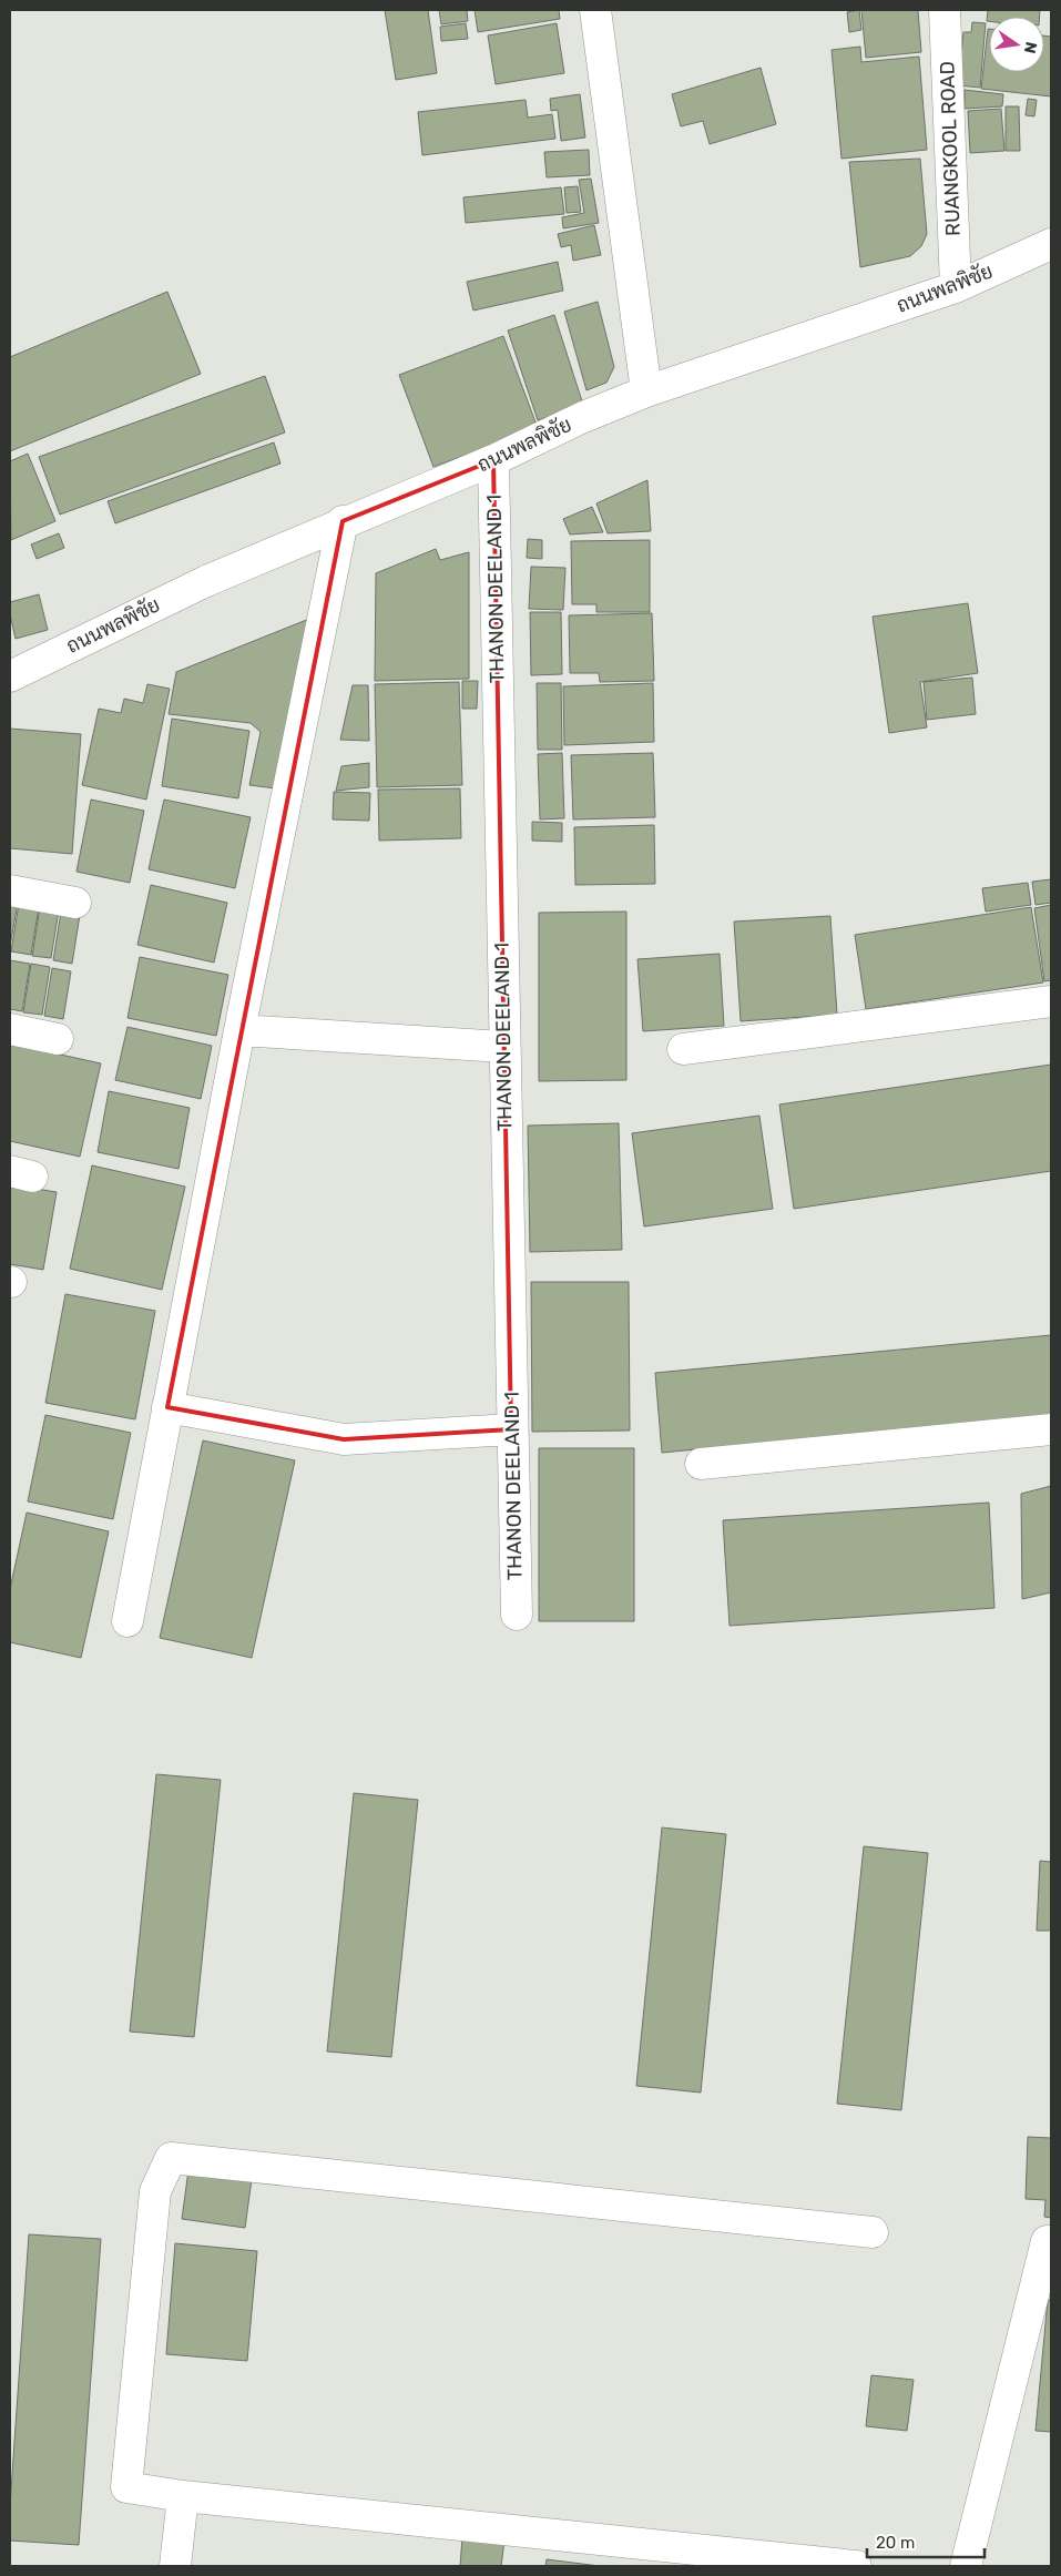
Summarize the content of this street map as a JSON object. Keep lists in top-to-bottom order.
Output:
{
  "streets": {
    "street": ["RUANGKOOL ROAD", "ถนนพลพิชัย", "THANON DEELAND 1"]
  },
  "crossings": [
    ["RUANGKOOL ROAD", "ถนนพลพิชัย"],
    ["ถนนพลพิชัย", "THANON DEELAND 1"]
  ],
  "scale_bar": "20 m",
  "north": "right"
}
